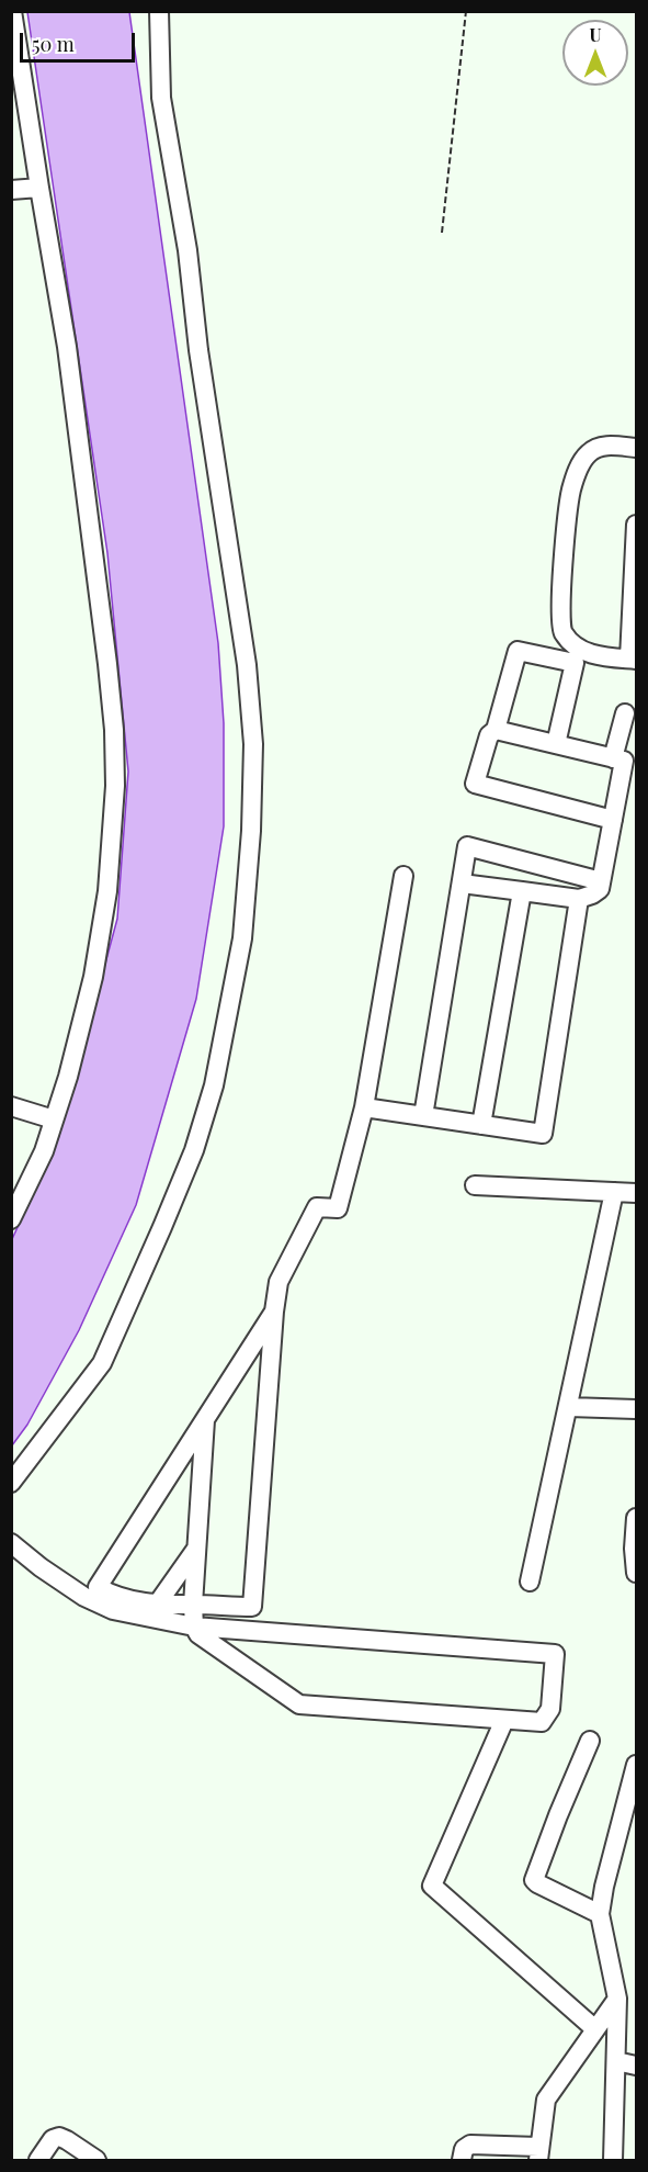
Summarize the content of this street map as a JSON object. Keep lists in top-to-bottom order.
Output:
{
  "scale_bar": "50 m",
  "north": "top"
}
